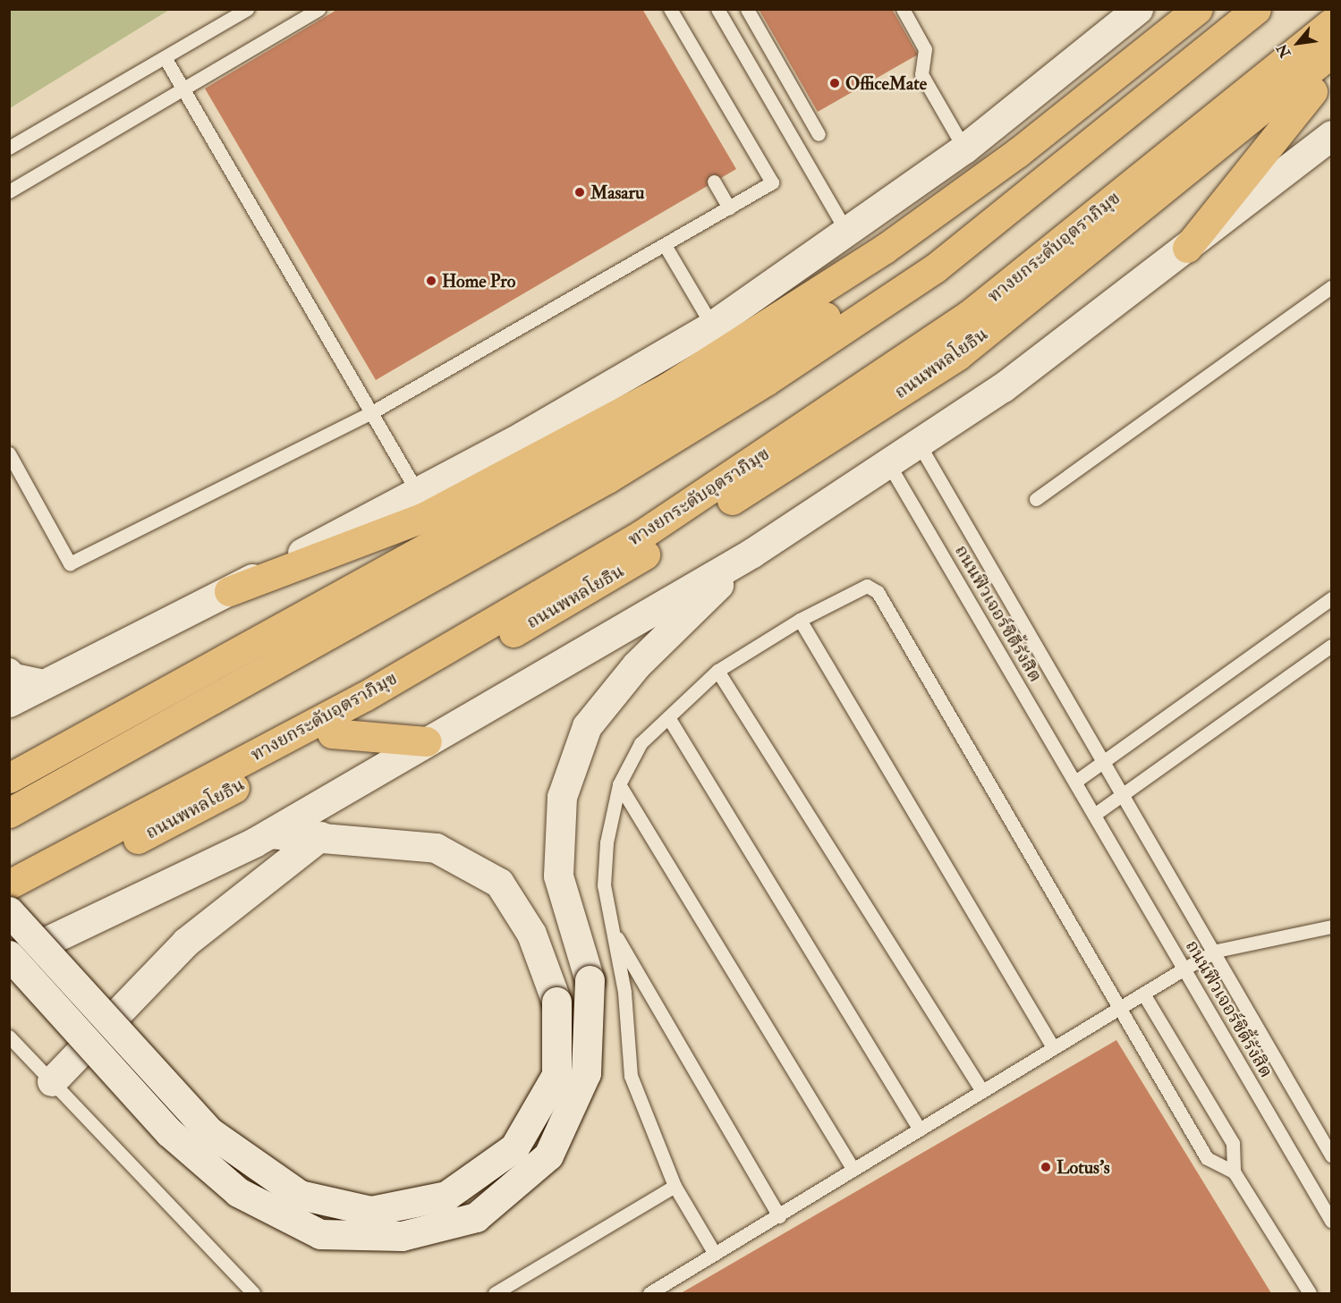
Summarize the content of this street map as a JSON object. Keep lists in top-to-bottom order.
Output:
{
  "streets": {
    "main road": ["ทางยกระดับอุตราภิมุข", "ถนนพหลโยธิน"],
    "lane": ["ถนนฟิวเจอร์ซิตี้รังสิต"]
  },
  "places": [
    "OfficeMate",
    "Masaru",
    "Home Pro",
    "Lotus's"
  ],
  "north": "bottom left"
}
